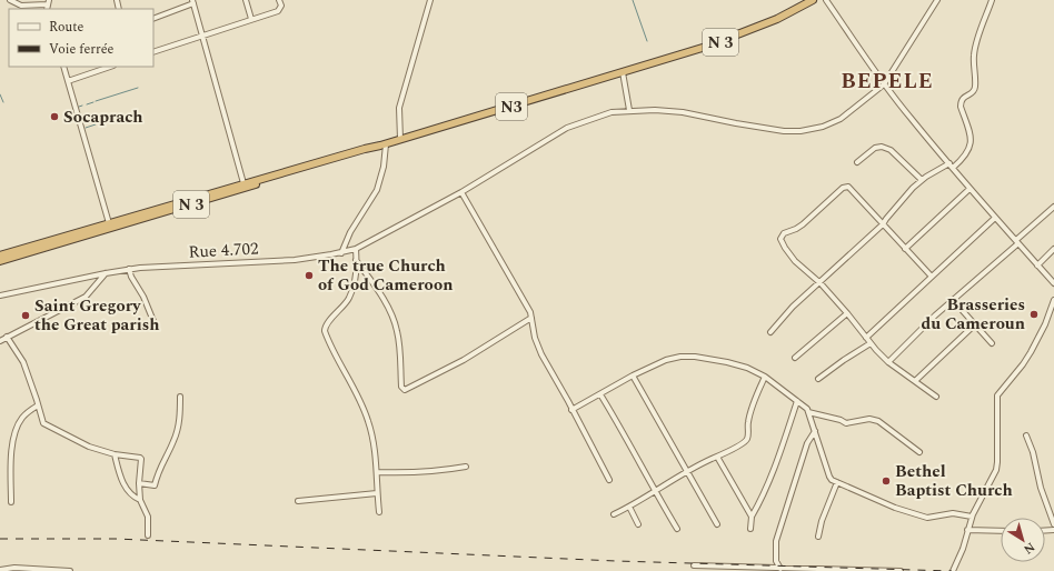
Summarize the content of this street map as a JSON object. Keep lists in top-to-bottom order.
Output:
{
  "streets": {
    "highway": ["N 3", "N3"],
    "street": ["Rue 4.702"]
  },
  "crossings": [
    ["N 3", "N3"]
  ],
  "districts": ["BEPELE"],
  "places": [
    "Socaprach",
    "The true Church of God Cameroon",
    "Brasseries du Cameroun",
    "Saint Gregory the Great parish",
    "Bethel Baptist Church"
  ],
  "legend": ["Route", "Voie ferrée"],
  "north": "bottom right"
}
